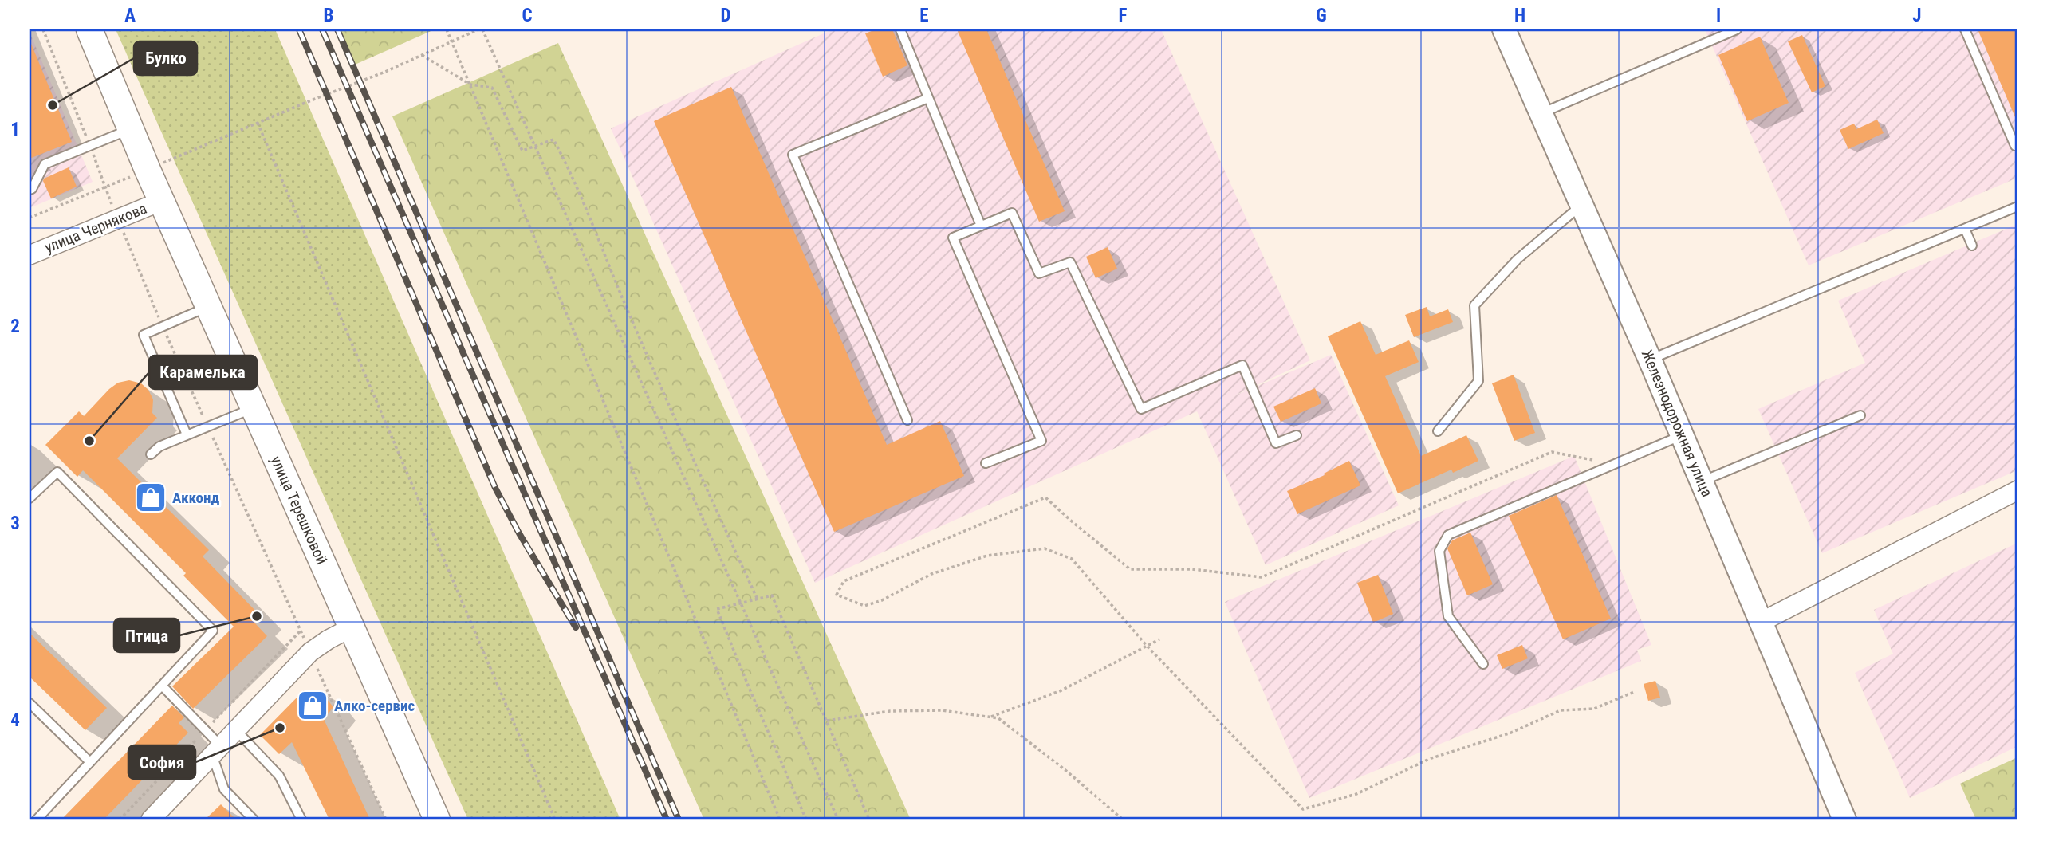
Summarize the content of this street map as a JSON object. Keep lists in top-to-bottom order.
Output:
{
  "streets": {
    "main road": ["улица Терешковой"],
    "street": ["улица Чернякова", "Железнодорожная улица"]
  },
  "crossings": [
    ["улица Чернякова", "улица Терешковой"]
  ],
  "places": {
    "other": [
      "Булко",
      "Карамелька",
      "Птица",
      "София"
    ],
    "shop": ["Акконд", "Алко-сервис"]
  },
  "grid": {
    "columns": [
      "A",
      "B",
      "C",
      "D",
      "E",
      "F",
      "G",
      "H",
      "I",
      "J"
    ],
    "rows": [
      "1",
      "2",
      "3",
      "4"
    ]
  }
}
